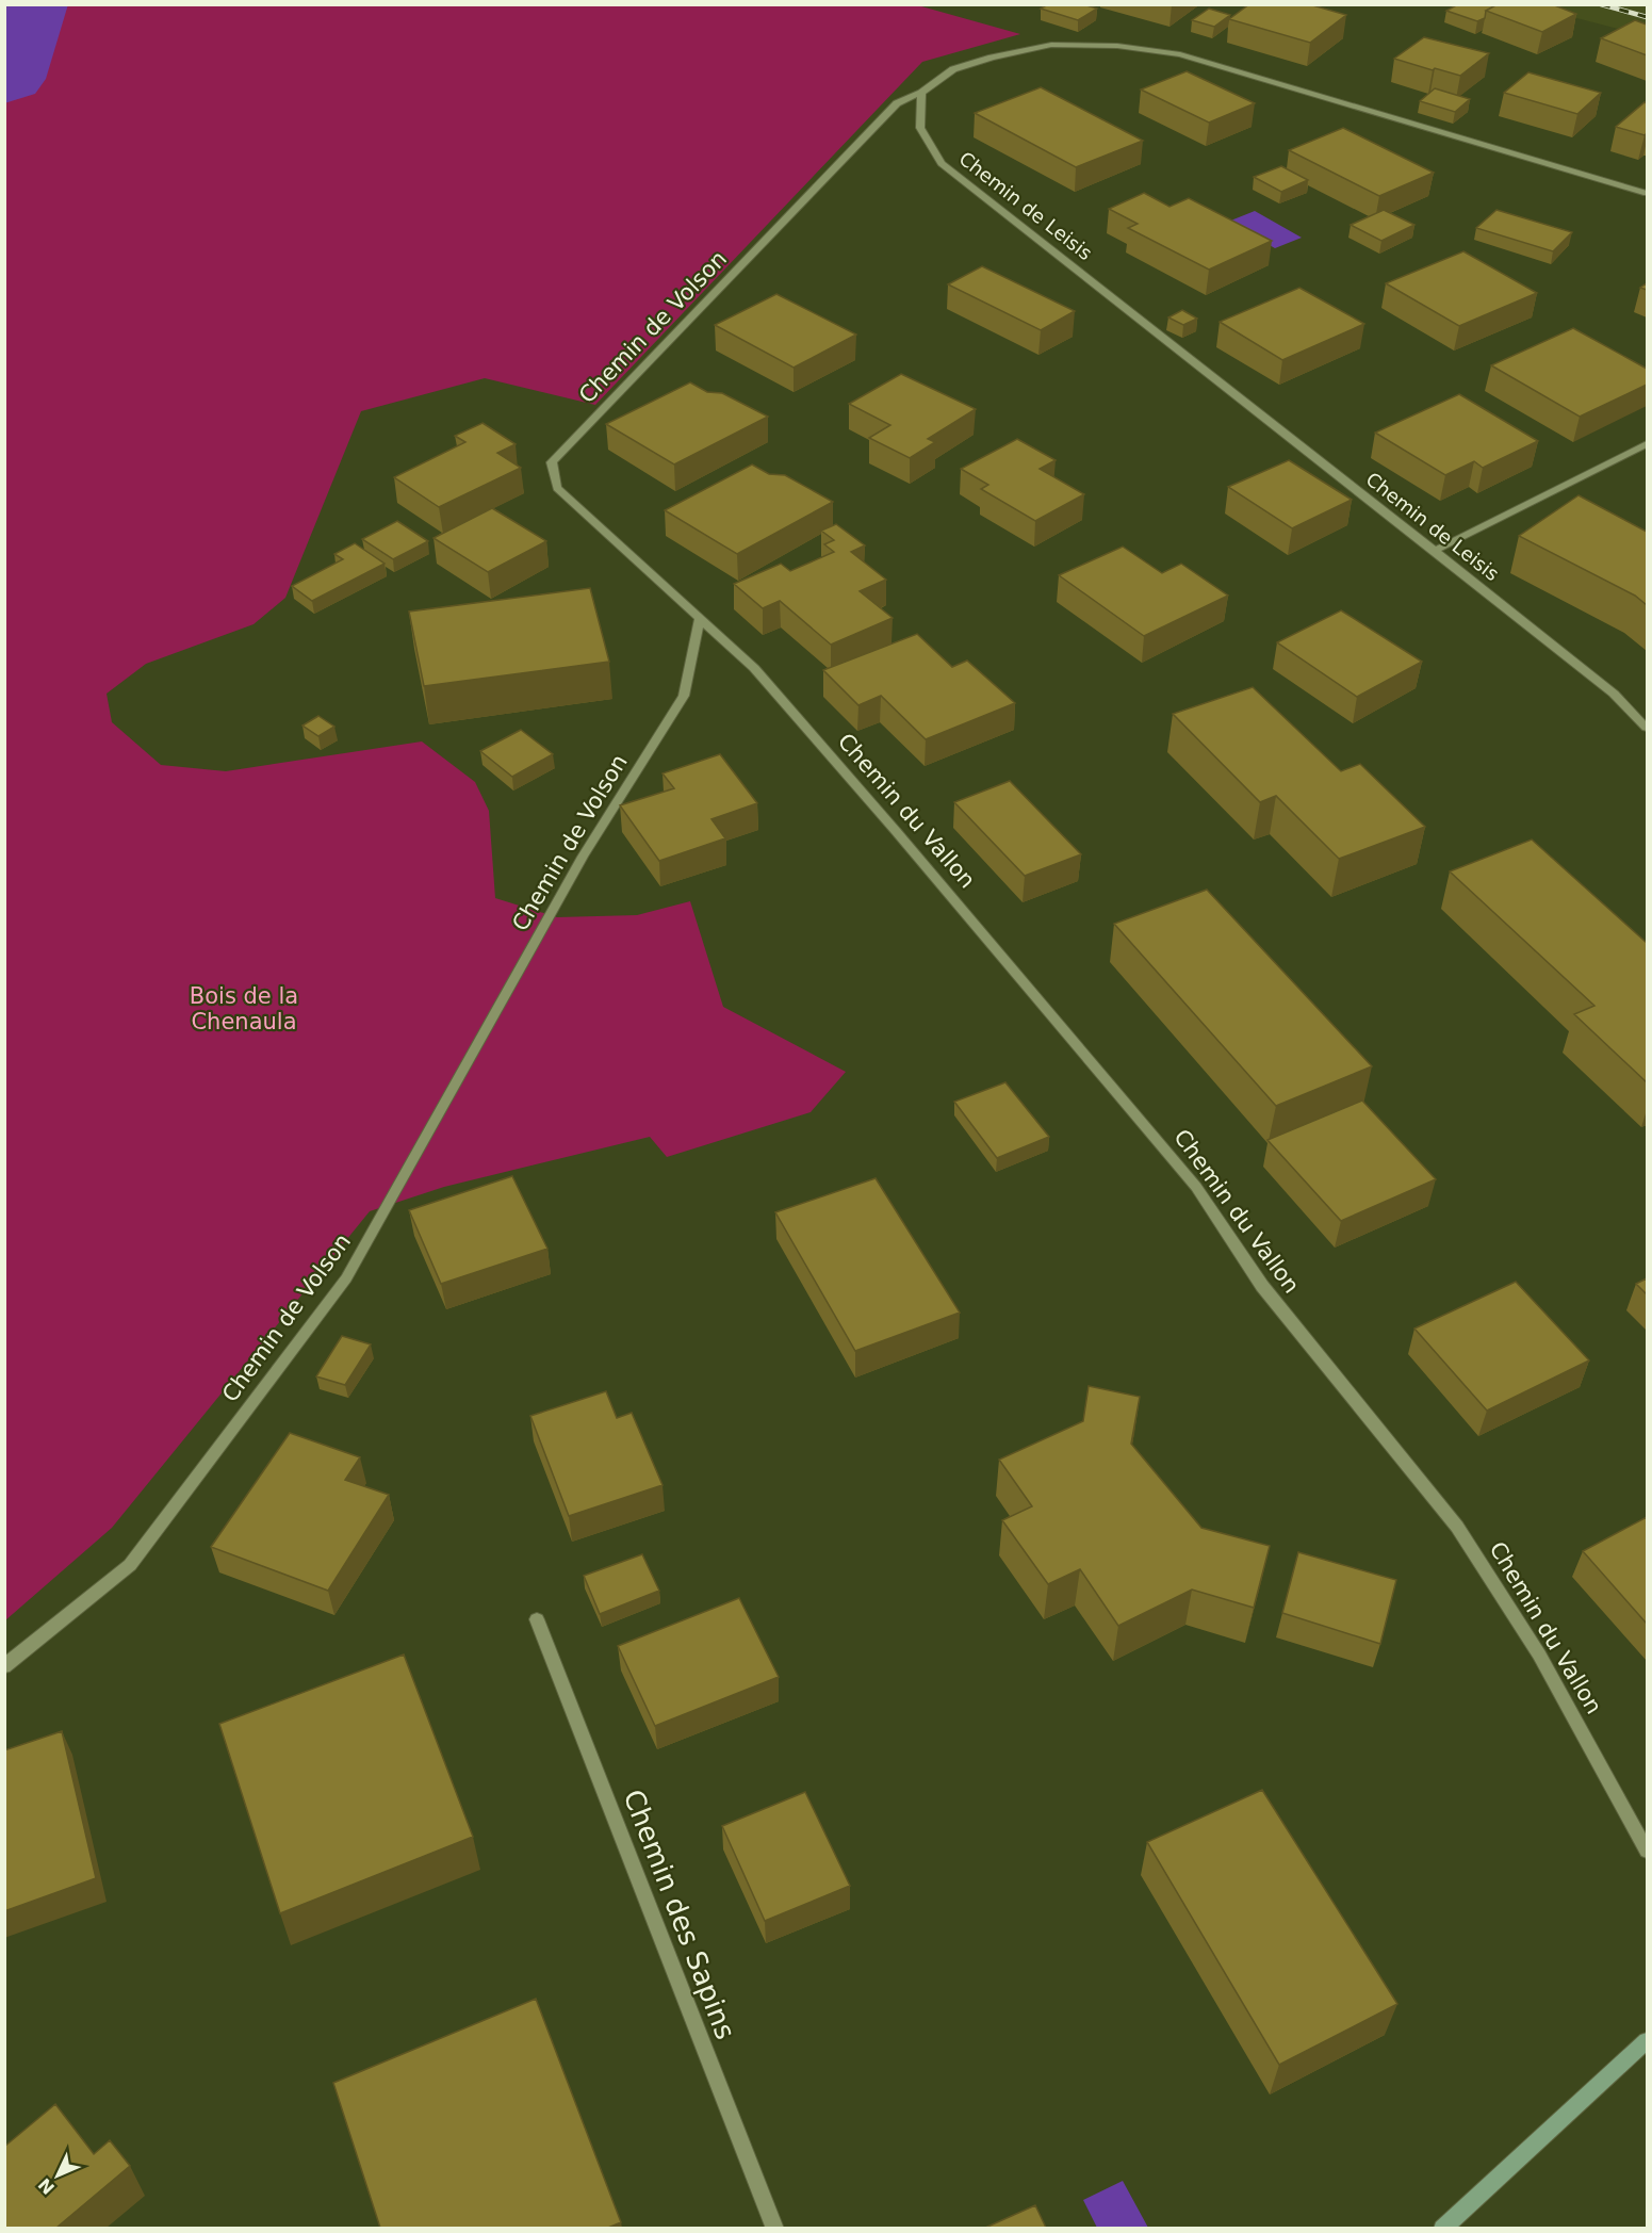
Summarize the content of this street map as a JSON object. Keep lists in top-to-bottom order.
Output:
{
  "streets": {
    "street": [
      "Chemin de Leisis",
      "Chemin de Volson",
      "Chemin du Vallon",
      "Chemin des Sapins"
    ]
  },
  "crossings": [
    ["Chemin de Leisis", "Chemin de Volson"],
    ["Chemin de Volson", "Chemin du Vallon"]
  ],
  "parks": ["Bois de la Chenaula"],
  "north": "bottom left"
}
